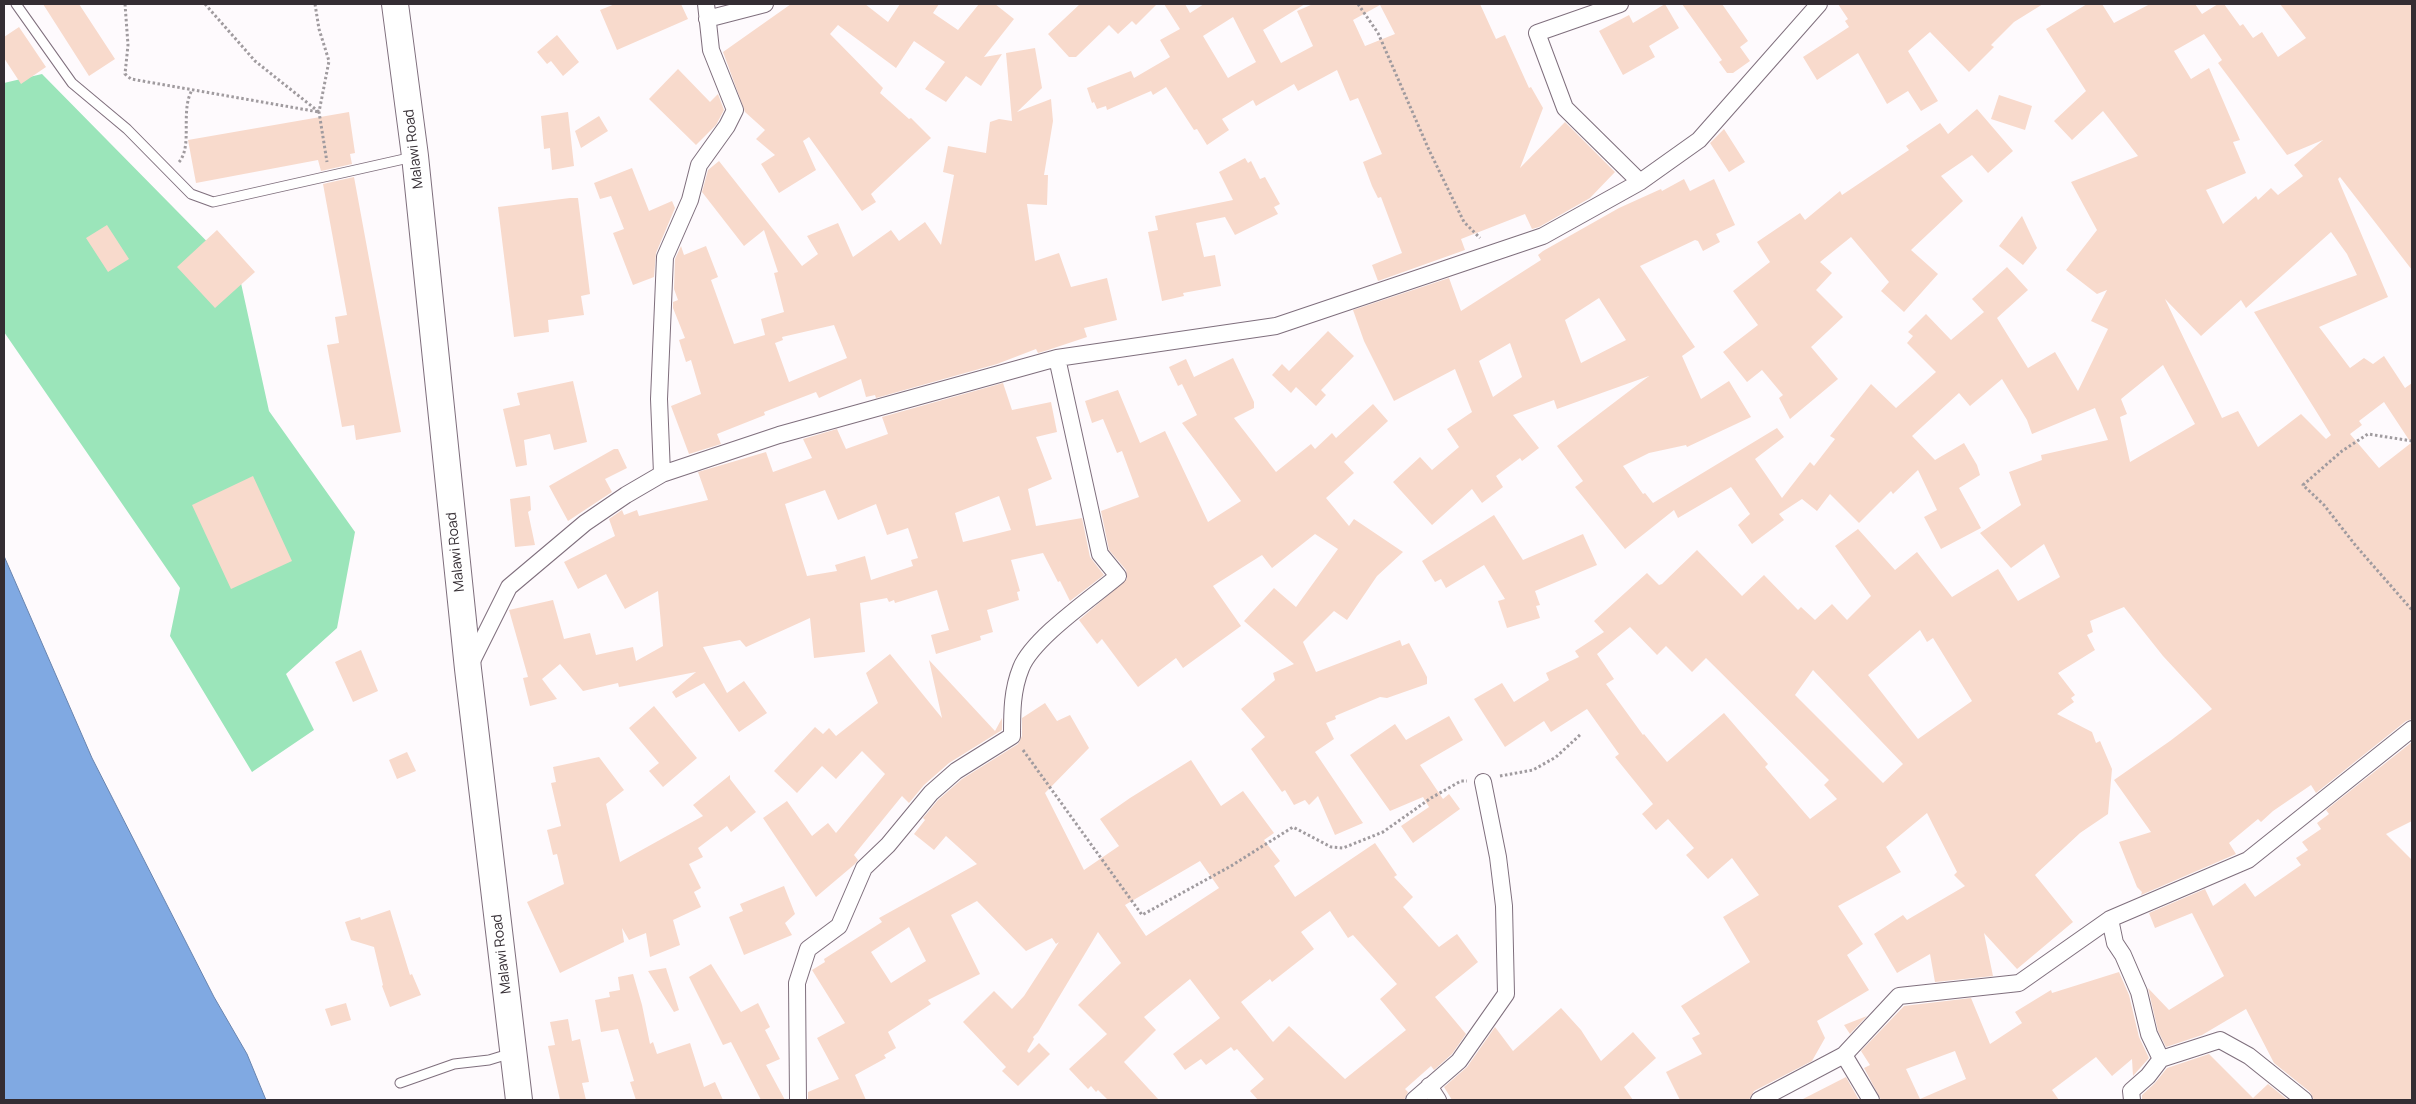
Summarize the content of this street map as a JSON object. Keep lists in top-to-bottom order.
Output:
{
  "streets": {
    "main road": ["Malawi Road"]
  }
}
